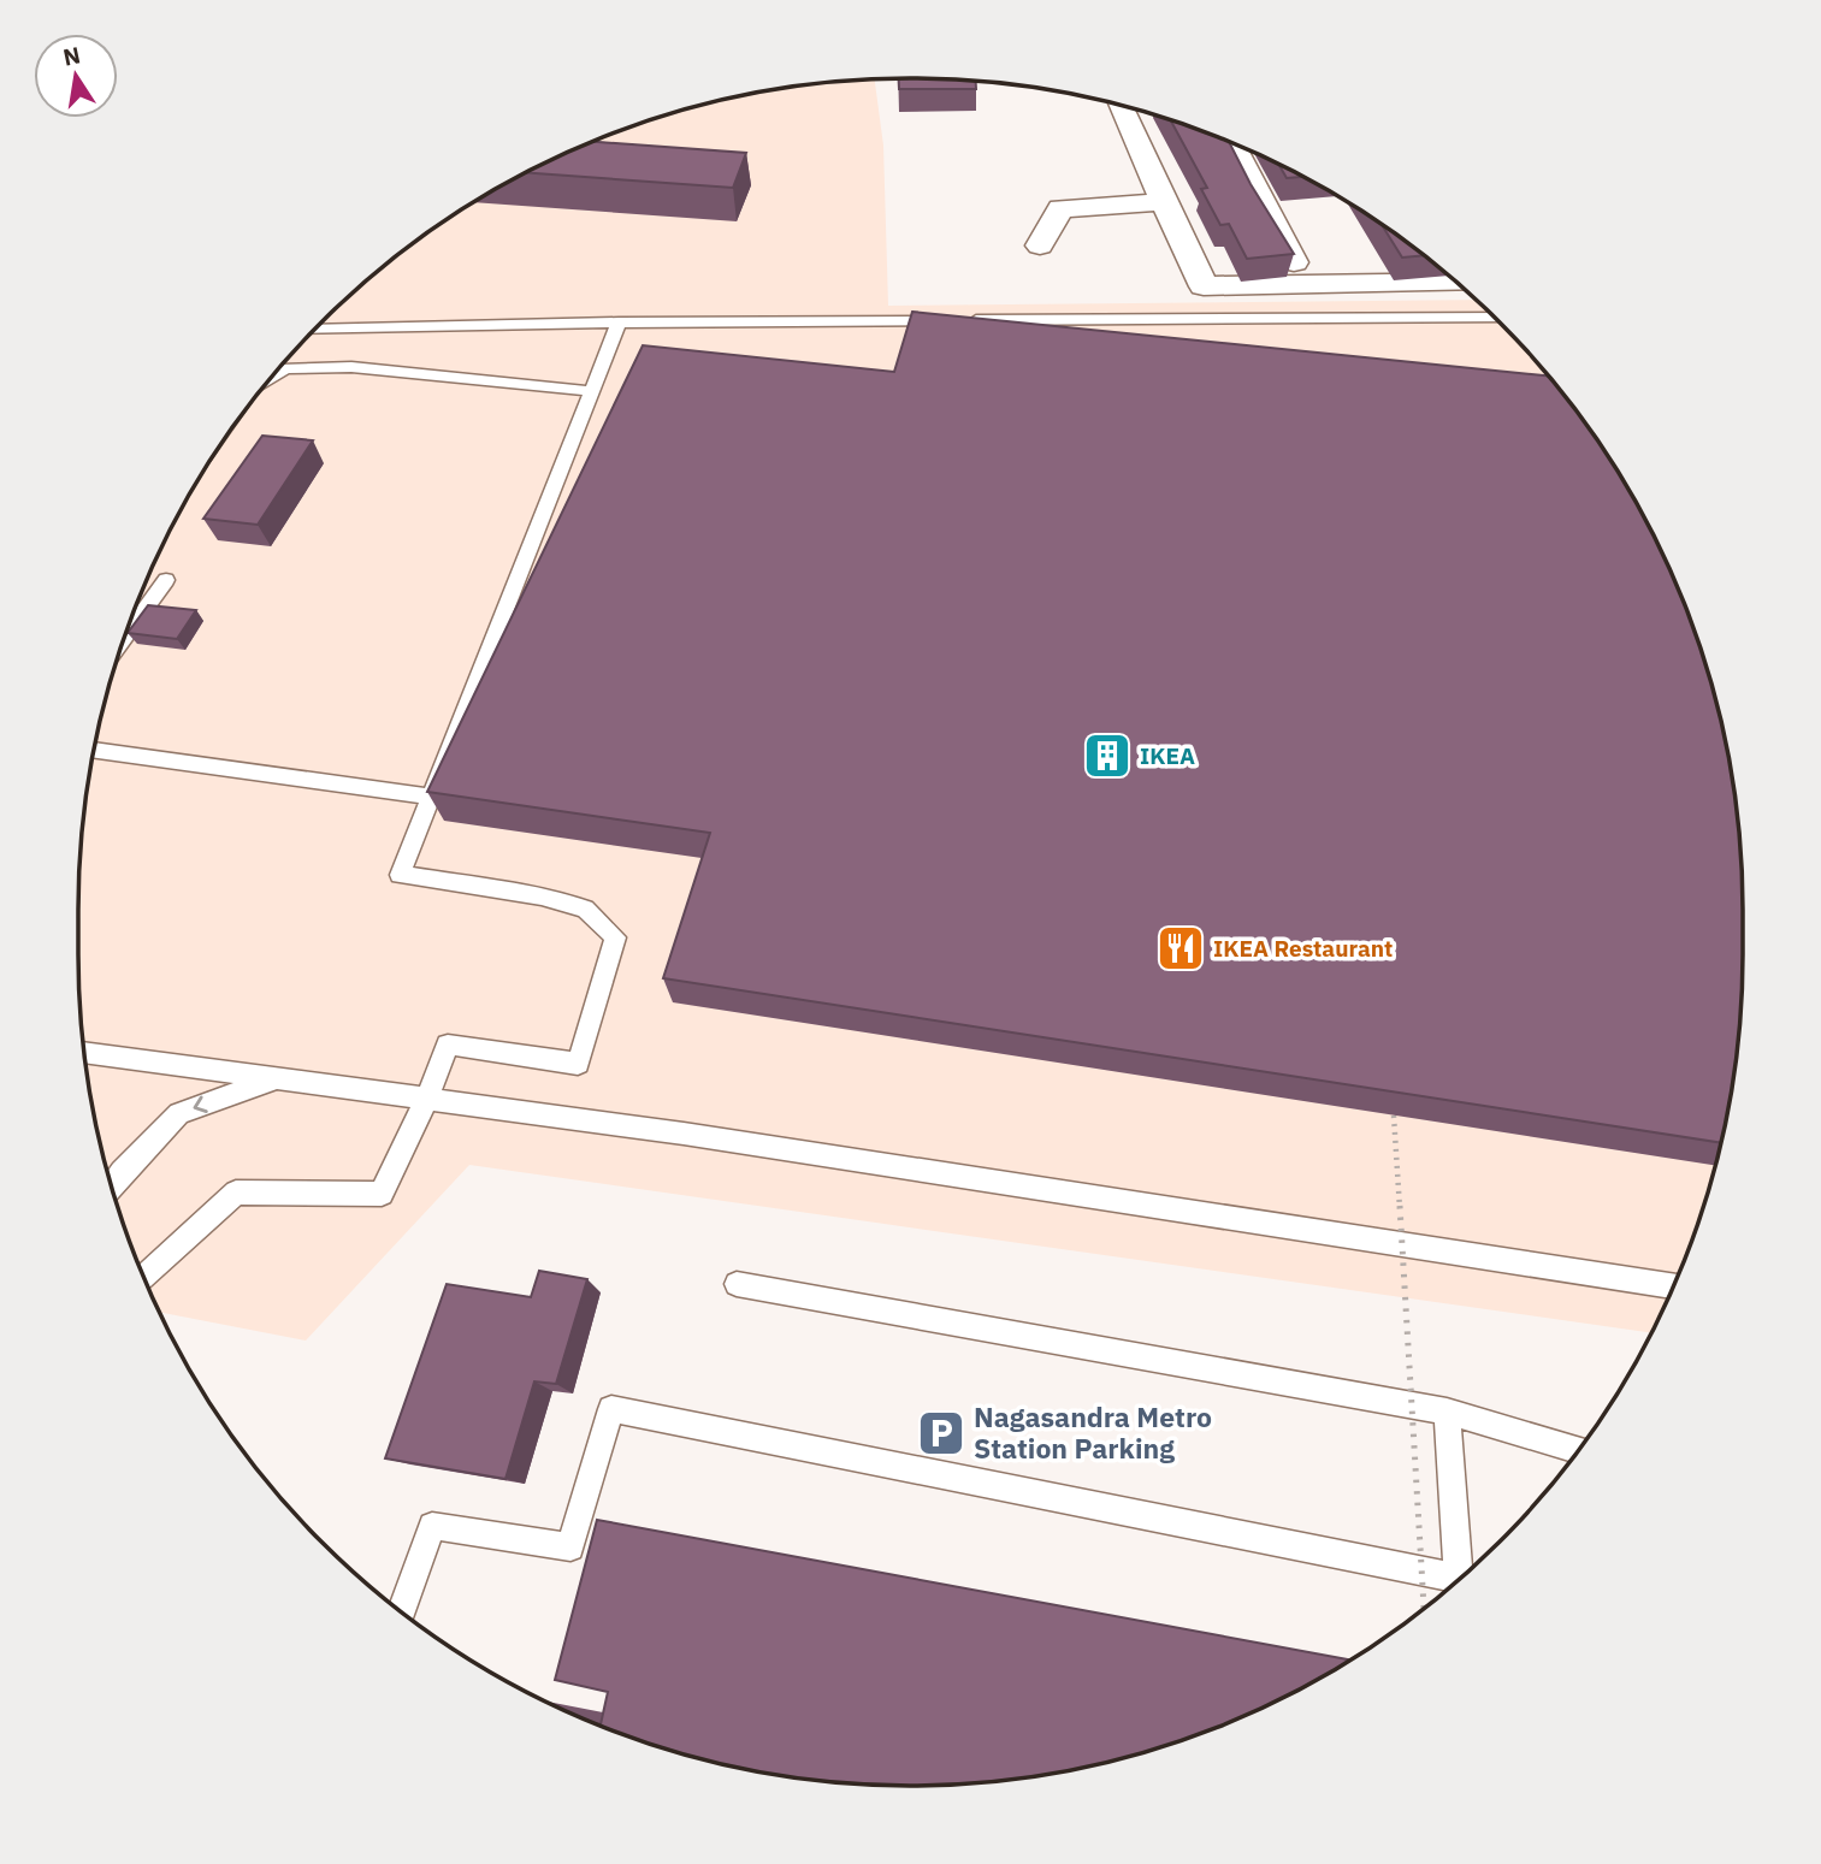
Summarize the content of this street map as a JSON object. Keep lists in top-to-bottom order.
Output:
{
  "places": {
    "building": ["IKEA"],
    "restaurant": ["IKEA Restaurant"],
    "parking": ["Nagasandra Metro Station Parking"]
  },
  "north": "top"
}
